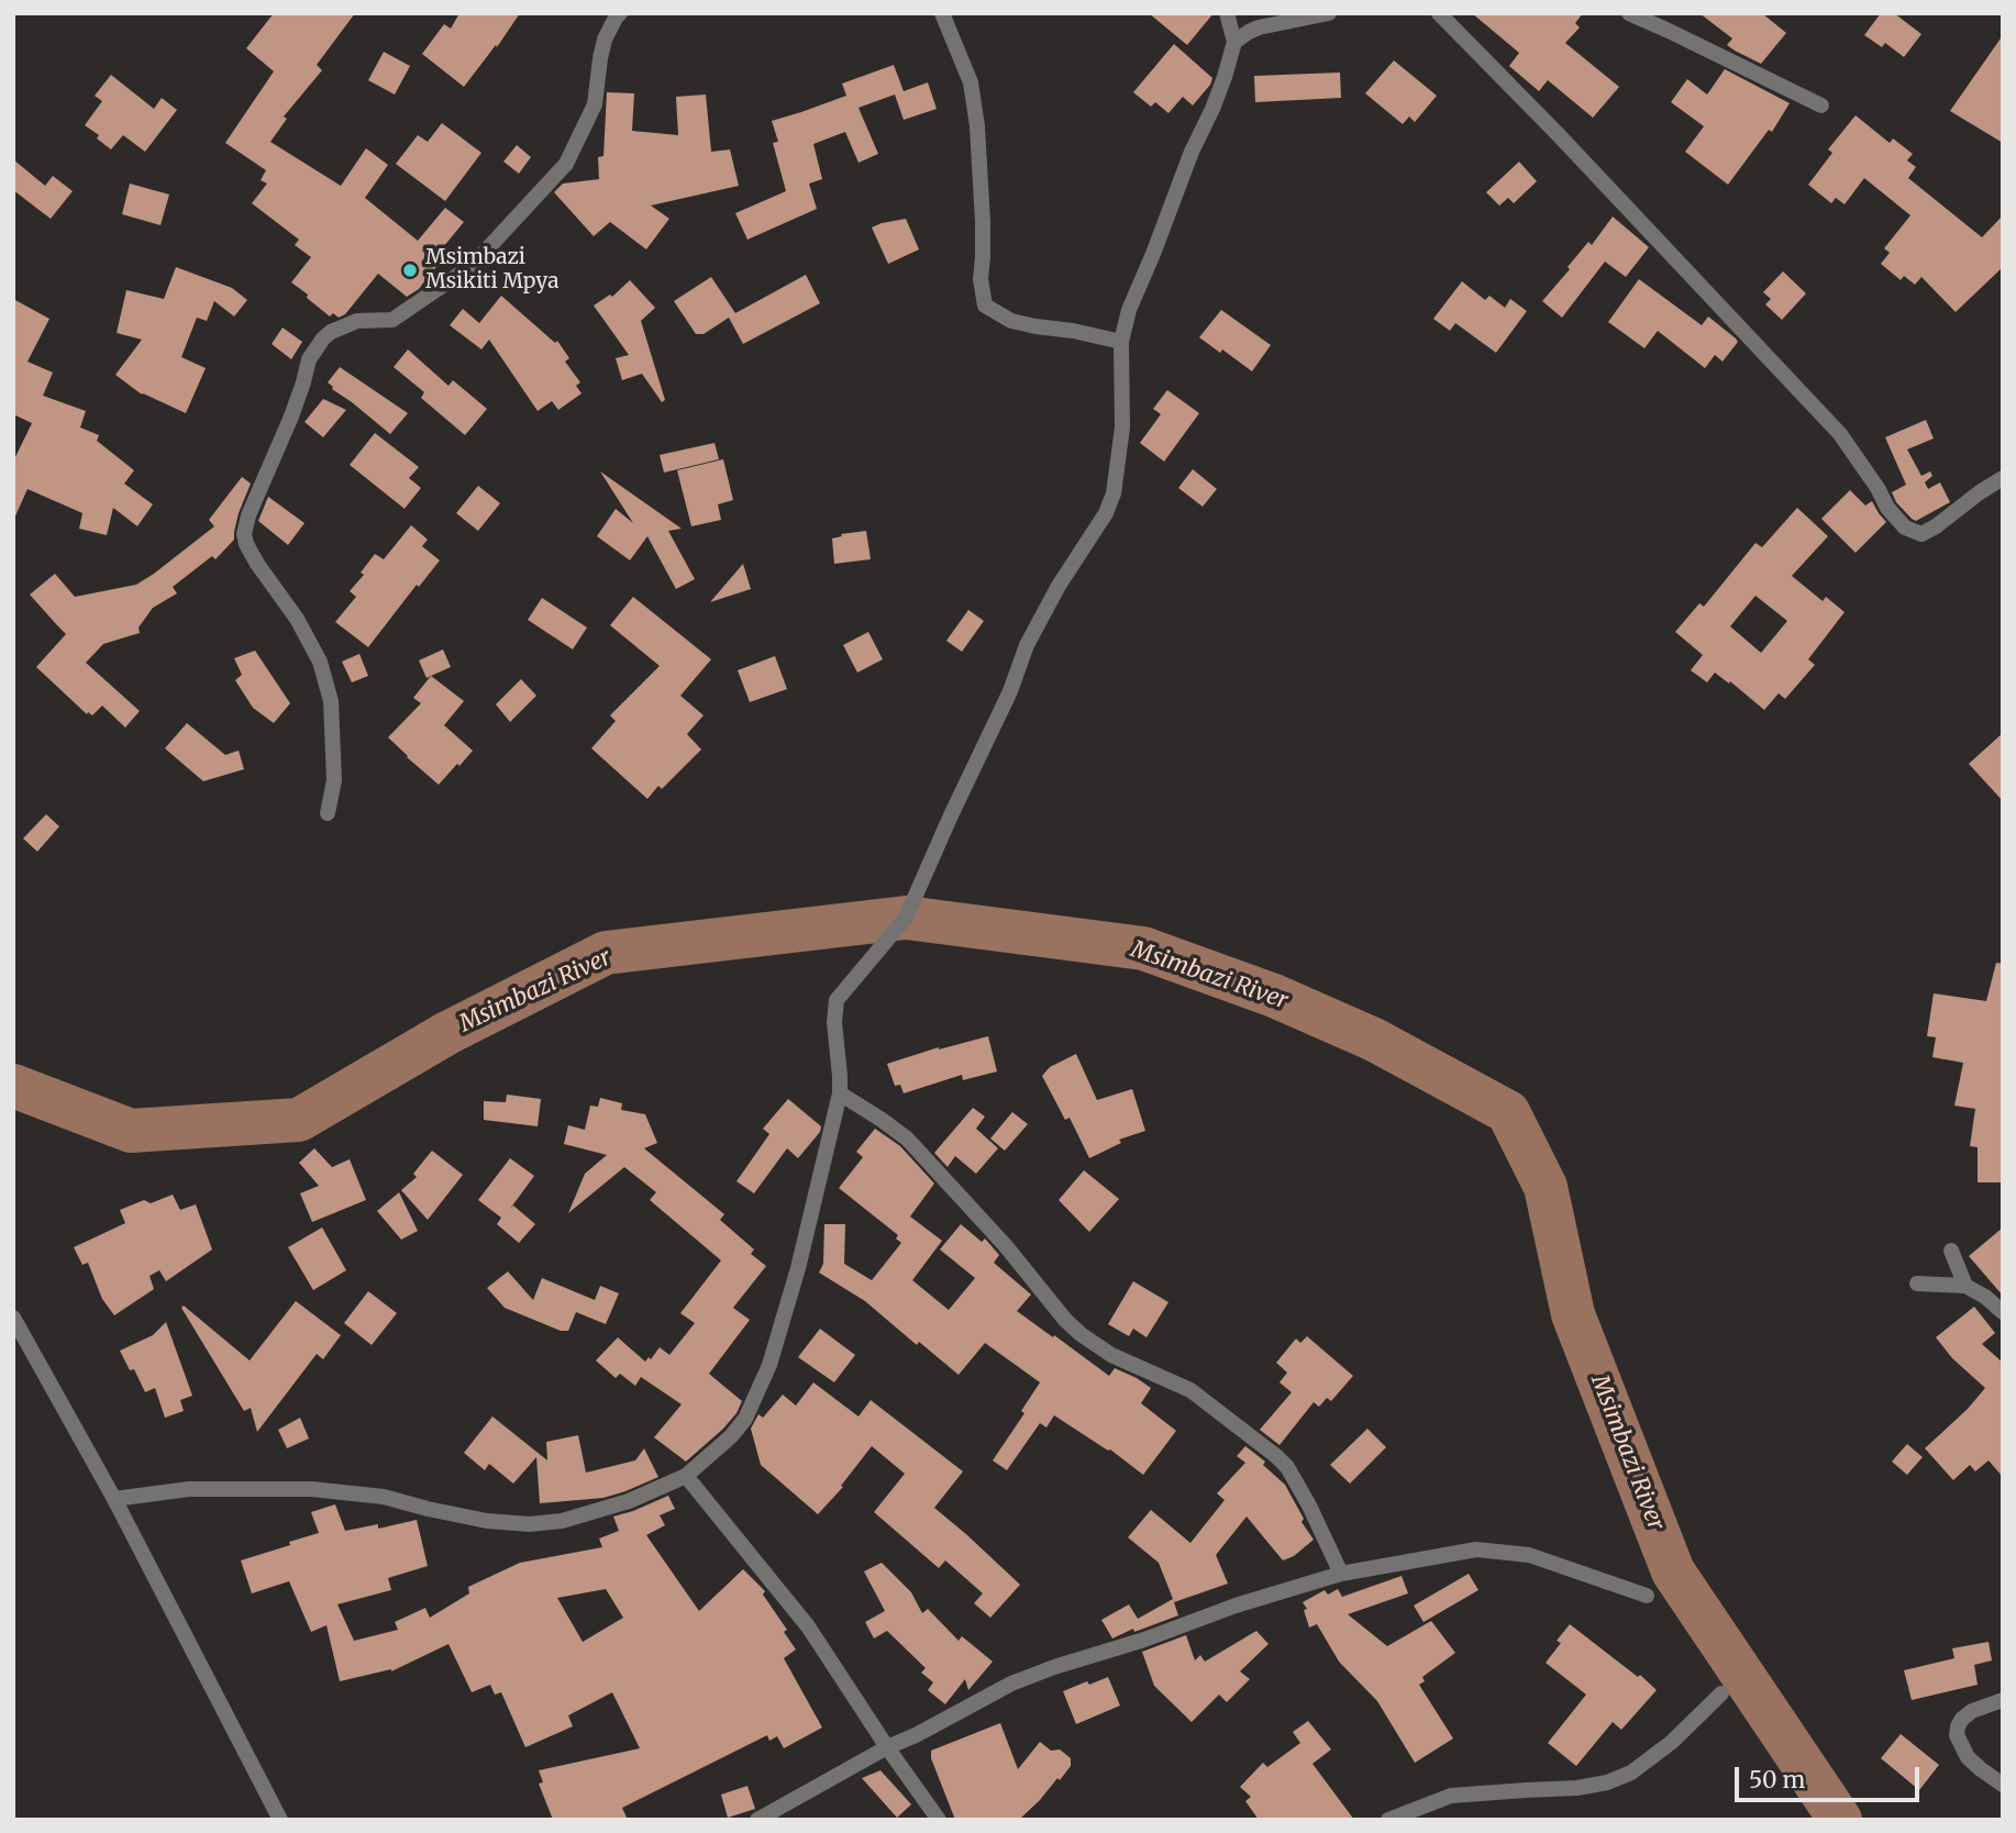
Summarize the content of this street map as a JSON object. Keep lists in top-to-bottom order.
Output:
{
  "water": ["Msimbazi River"],
  "places": ["Msimbazi Msikiti Mpya"],
  "scale_bar": "50 m"
}
